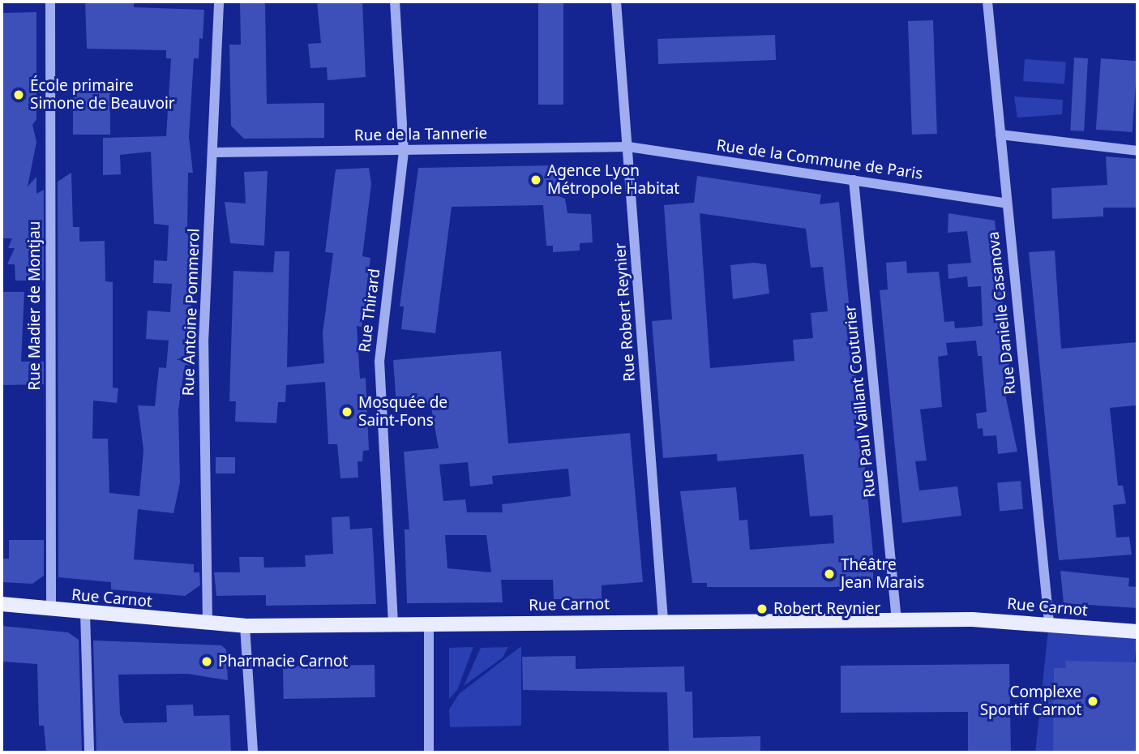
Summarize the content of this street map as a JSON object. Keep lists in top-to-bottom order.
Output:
{
  "streets": {
    "main road": ["Rue Carnot"],
    "street": [
      "Rue de la Tannerie",
      "Rue de la Commune de Paris",
      "Rue Madier de Montjau",
      "Rue Thirard",
      "Rue Antoine Pommerol",
      "Rue Robert Reynier",
      "Rue Danielle Casanova",
      "Rue Paul Vaillant Couturier"
    ]
  },
  "crossings": [
    ["Rue de la Tannerie", "Rue de la Commune de Paris"],
    ["Rue de la Tannerie", "Rue Thirard"],
    ["Rue de la Tannerie", "Rue Antoine Pommerol"],
    ["Rue de la Tannerie", "Rue Robert Reynier"],
    ["Rue de la Commune de Paris", "Rue Robert Reynier"],
    ["Rue de la Commune de Paris", "Rue Danielle Casanova"],
    ["Rue de la Commune de Paris", "Rue Paul Vaillant Couturier"],
    ["Rue Madier de Montjau", "Rue Carnot"],
    ["Rue Thirard", "Rue Carnot"],
    ["Rue Antoine Pommerol", "Rue Carnot"],
    ["Rue Robert Reynier", "Rue Carnot"],
    ["Rue Danielle Casanova", "Rue Carnot"],
    ["Rue Paul Vaillant Couturier", "Rue Carnot"]
  ],
  "places": [
    "École primaire Simone de Beauvoir",
    "Agence Lyon Métropole Habitat",
    "Mosquée de Saint-Fons",
    "Théâtre Jean Marais",
    "Robert Reynier",
    "Pharmacie Carnot",
    "Complexe Sportif Carnot"
  ]
}
